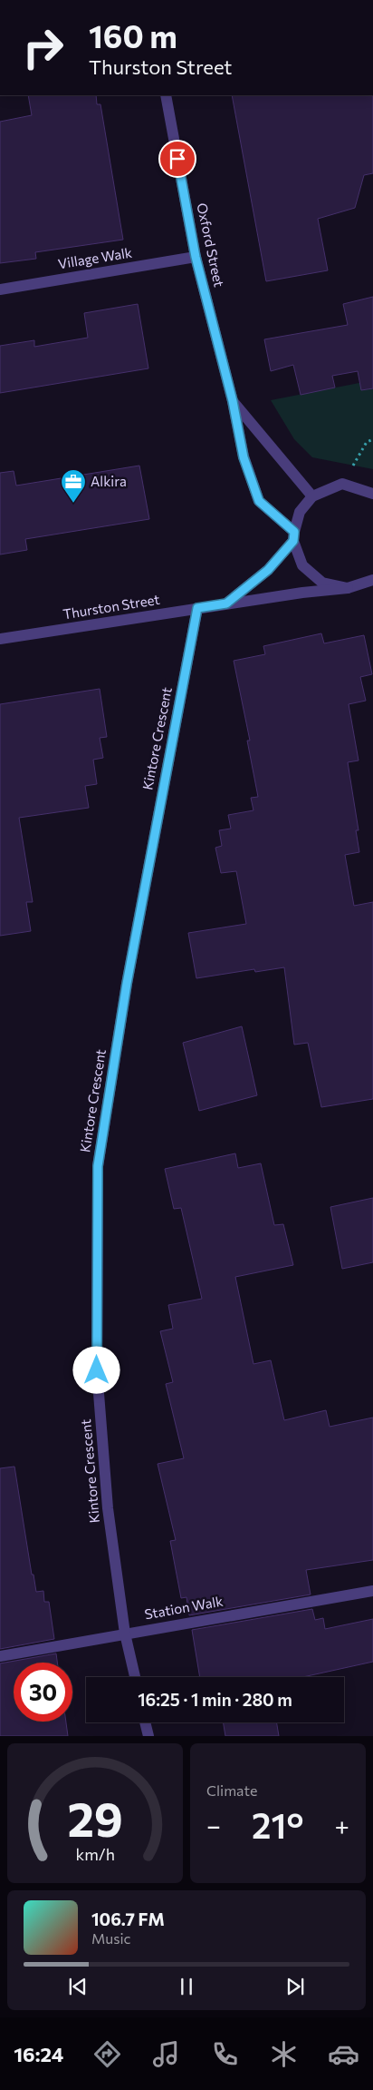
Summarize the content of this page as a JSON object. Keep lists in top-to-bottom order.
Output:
{
  "streets": {
    "street": [
      "Oxford Street",
      "Village Walk",
      "Thurston Street",
      "Kintore Crescent",
      "Station Walk"
    ]
  },
  "crossings": [
    ["Oxford Street", "Village Walk"],
    ["Oxford Street", "Thurston Street"],
    ["Thurston Street", "Kintore Crescent"],
    ["Kintore Crescent", "Station Walk"]
  ],
  "places": {
    "office": ["Alkira"]
  },
  "page": {
    "turn": ["160 m", "Thurston Street"],
    "limit": "30",
    "trip": "16:25 · 1 min · 280 m",
    "tile": "Climate",
    "heat": ["−", "21°", "+"],
    "song": ["106.7 FM", "Music"],
    "tabs": "16:24",
    "gauge": ["29", "km/h"]
  }
}
